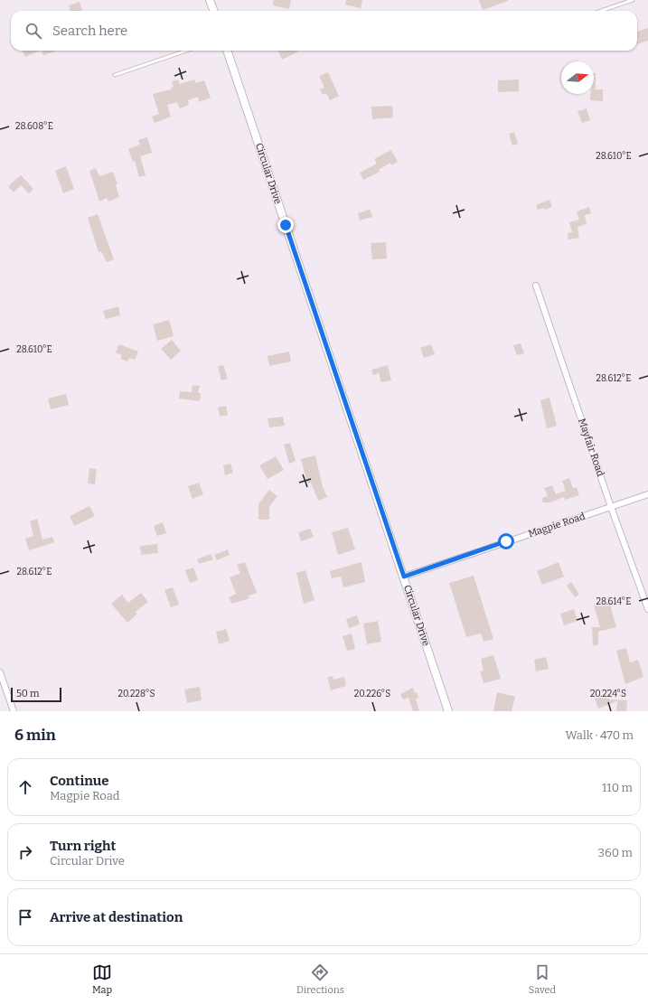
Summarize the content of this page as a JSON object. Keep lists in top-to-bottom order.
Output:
{
  "streets": {
    "street": ["Circular Drive", "Mayfair Road", "Magpie Road"]
  },
  "crossings": [
    ["Circular Drive", "Magpie Road"],
    ["Mayfair Road", "Magpie Road"]
  ],
  "scale_bar": "50 m",
  "north": "right",
  "page": {
    "search": "Search here",
    "scale": "50 m",
    "heading": ["6 min", "Walk · 470 m"],
    "list": [
      ["Continue", "Magpie Road", "110 m"],
      ["Turn right", "Circular Drive", "360 m"],
      "Arrive at destination"
    ],
    "nav": ["Map", "Directions", "Saved"]
  },
  "coordinates": [
    "28.608°E",
    "28.610°E",
    "28.612°E",
    "28.614°E",
    "20.228°S",
    "20.226°S",
    "20.224°S"
  ]
}
